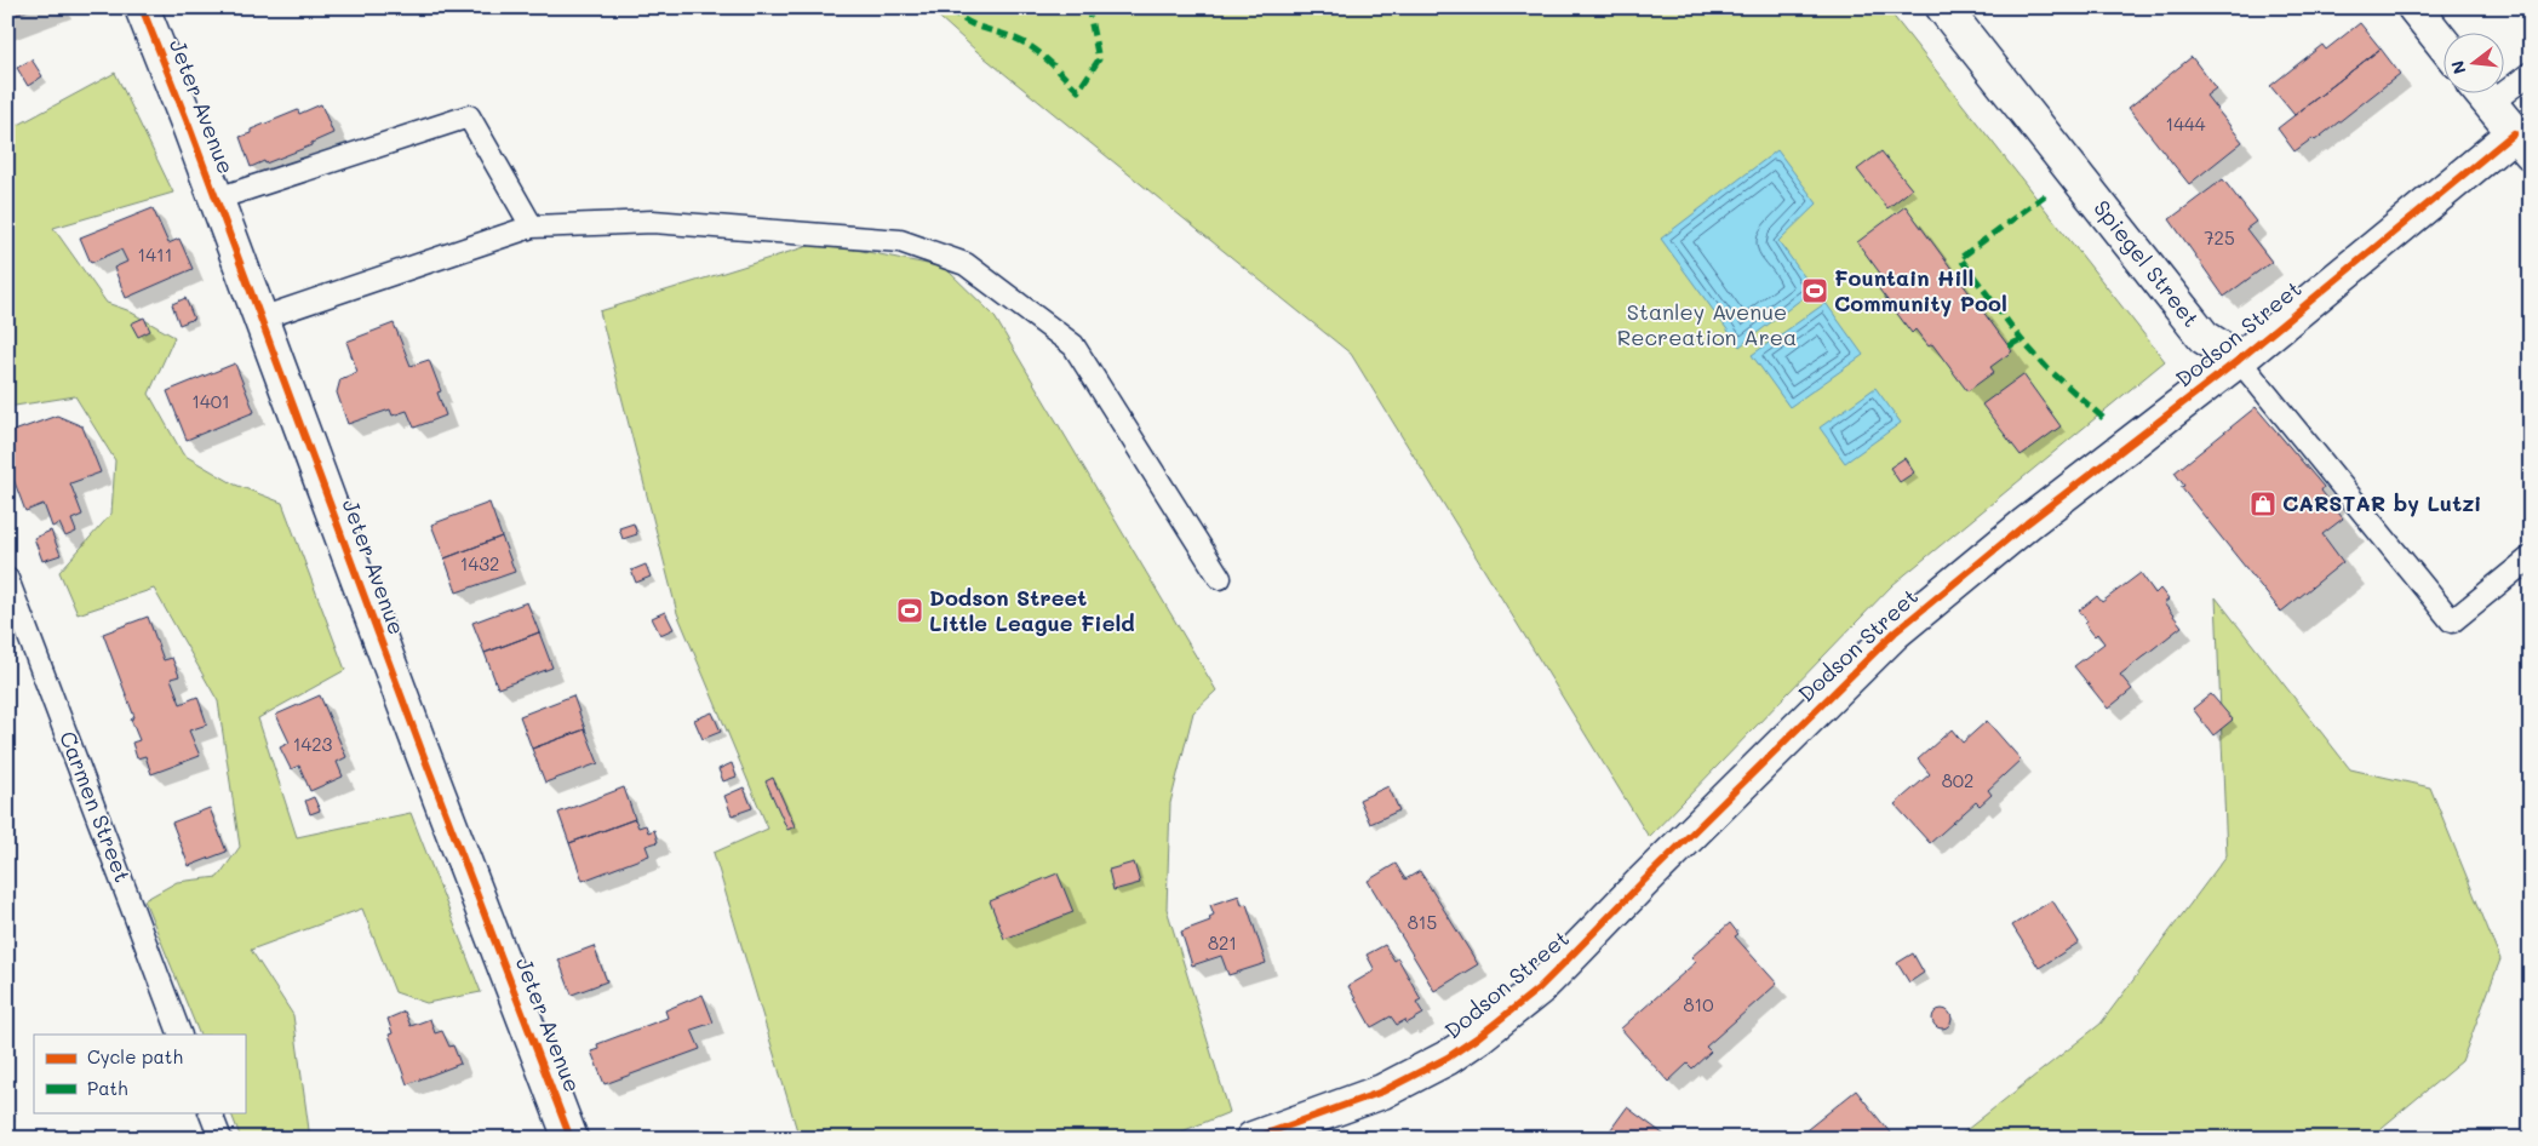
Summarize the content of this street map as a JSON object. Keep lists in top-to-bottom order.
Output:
{
  "streets": {
    "street": ["Jeter Avenue", "Spiegel Street", "Dodson Street"],
    "lane": ["Carmen Street"]
  },
  "crossings": [
    ["Spiegel Street", "Dodson Street"]
  ],
  "parks": ["Stanley Avenue Recreation Area"],
  "places": {
    "sports": ["Fountain Hill Community Pool", "Dodson Street Little League Field"],
    "shop": ["CARSTAR by Lutzi"]
  },
  "house_numbers": [
    "1444",
    "725",
    "1411",
    "1401",
    "1432",
    "1423",
    "802",
    "815",
    "821",
    "810"
  ],
  "legend": ["Cycle path", "Path"],
  "north": "left"
}
